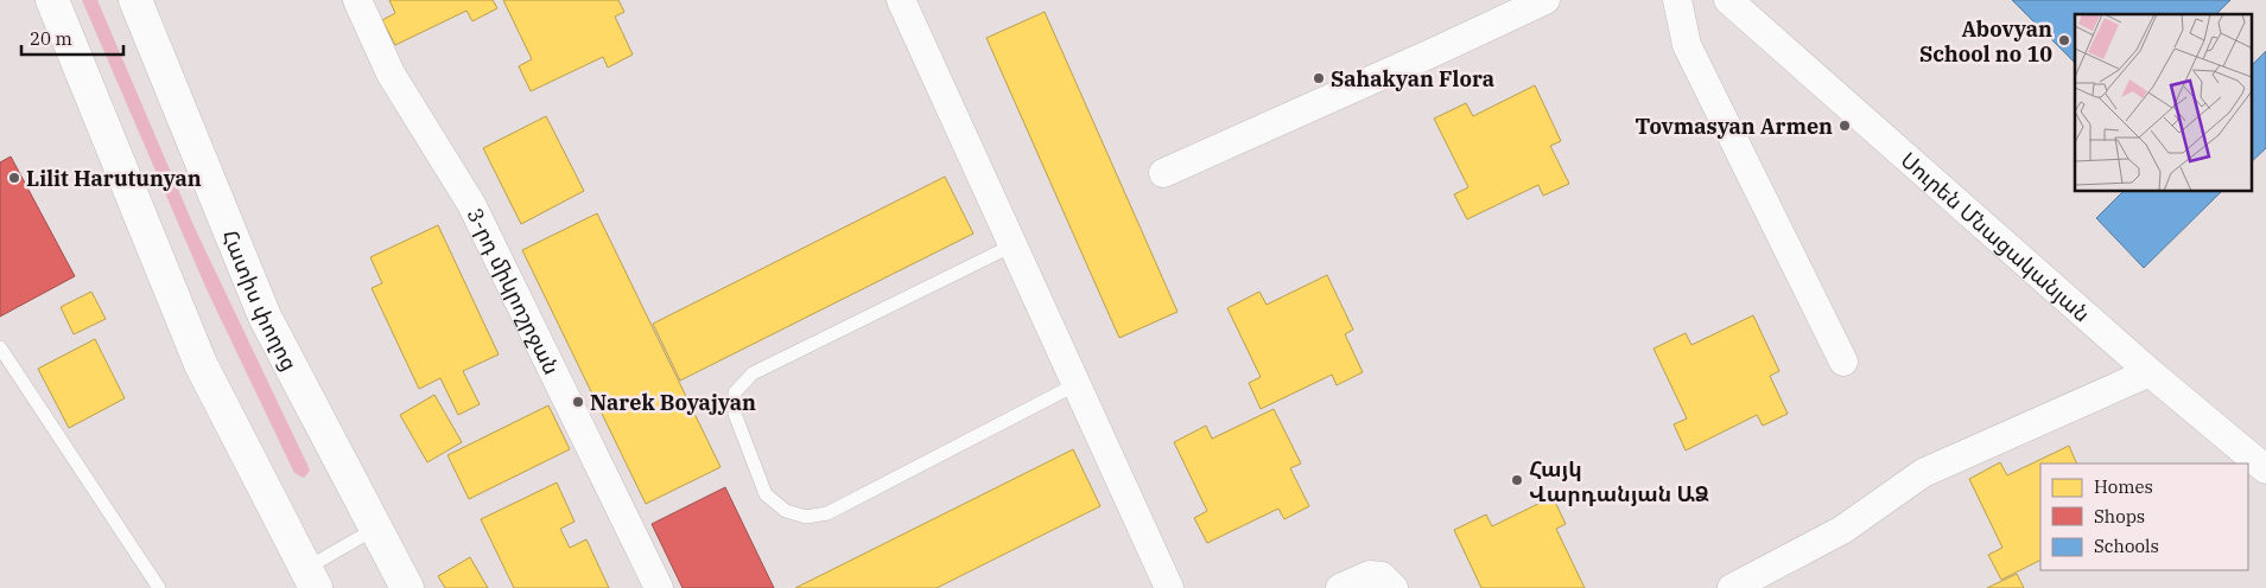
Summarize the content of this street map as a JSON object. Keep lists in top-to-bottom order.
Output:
{
  "streets": {
    "main road": ["Հատիս փողոց"],
    "street": ["Սուրեն Մնացականյան", "3-րդ միկրոշրջան"]
  },
  "places": [
    "Abovyan School no 10",
    "Sahakyan Flora",
    "Tovmasyan Armen",
    "Lilit Harutunyan",
    "Narek Boyajyan",
    "Հայկ Վարդանյան ԱՁ"
  ],
  "legend": ["Homes", "Shops", "Schools"],
  "scale_bar": "20 m"
}
